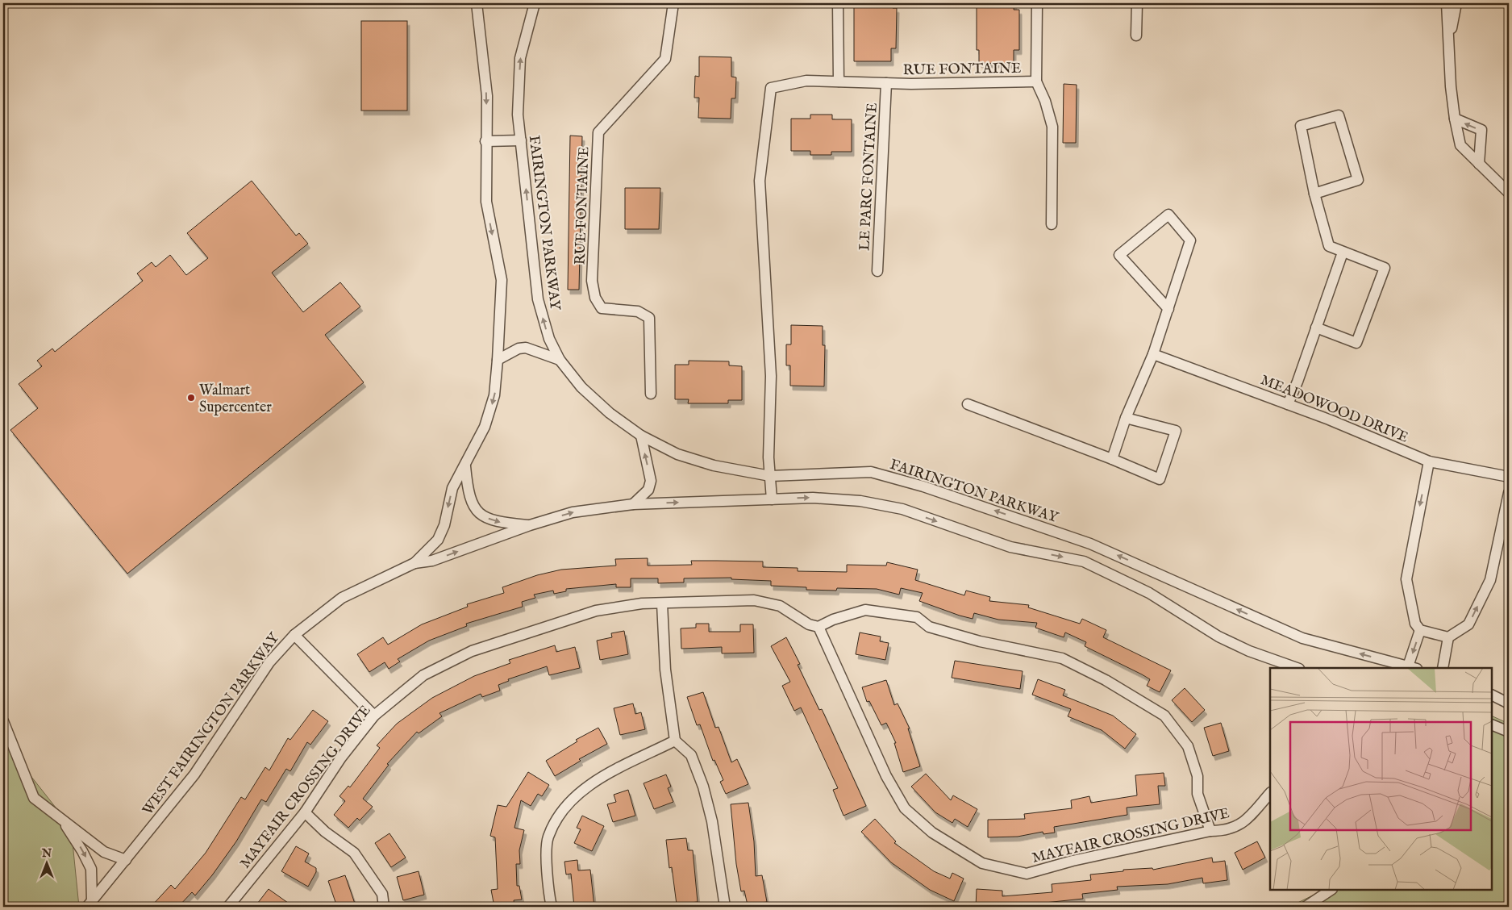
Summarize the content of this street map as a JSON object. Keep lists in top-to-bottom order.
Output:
{
  "streets": {
    "street": [
      "RUE FONTAINE",
      "LE PARC FONTAINE",
      "FAIRINGTON PARKWAY",
      "MEADOWOOD DRIVE",
      "WEST FAIRINGTON PARKWAY",
      "MAYFAIR CROSSING DRIVE"
    ]
  },
  "crossings": [
    ["RUE FONTAINE", "LE PARC FONTAINE"],
    ["RUE FONTAINE", "FAIRINGTON PARKWAY"]
  ],
  "places": ["Walmart Supercenter"],
  "north": "top"
}
